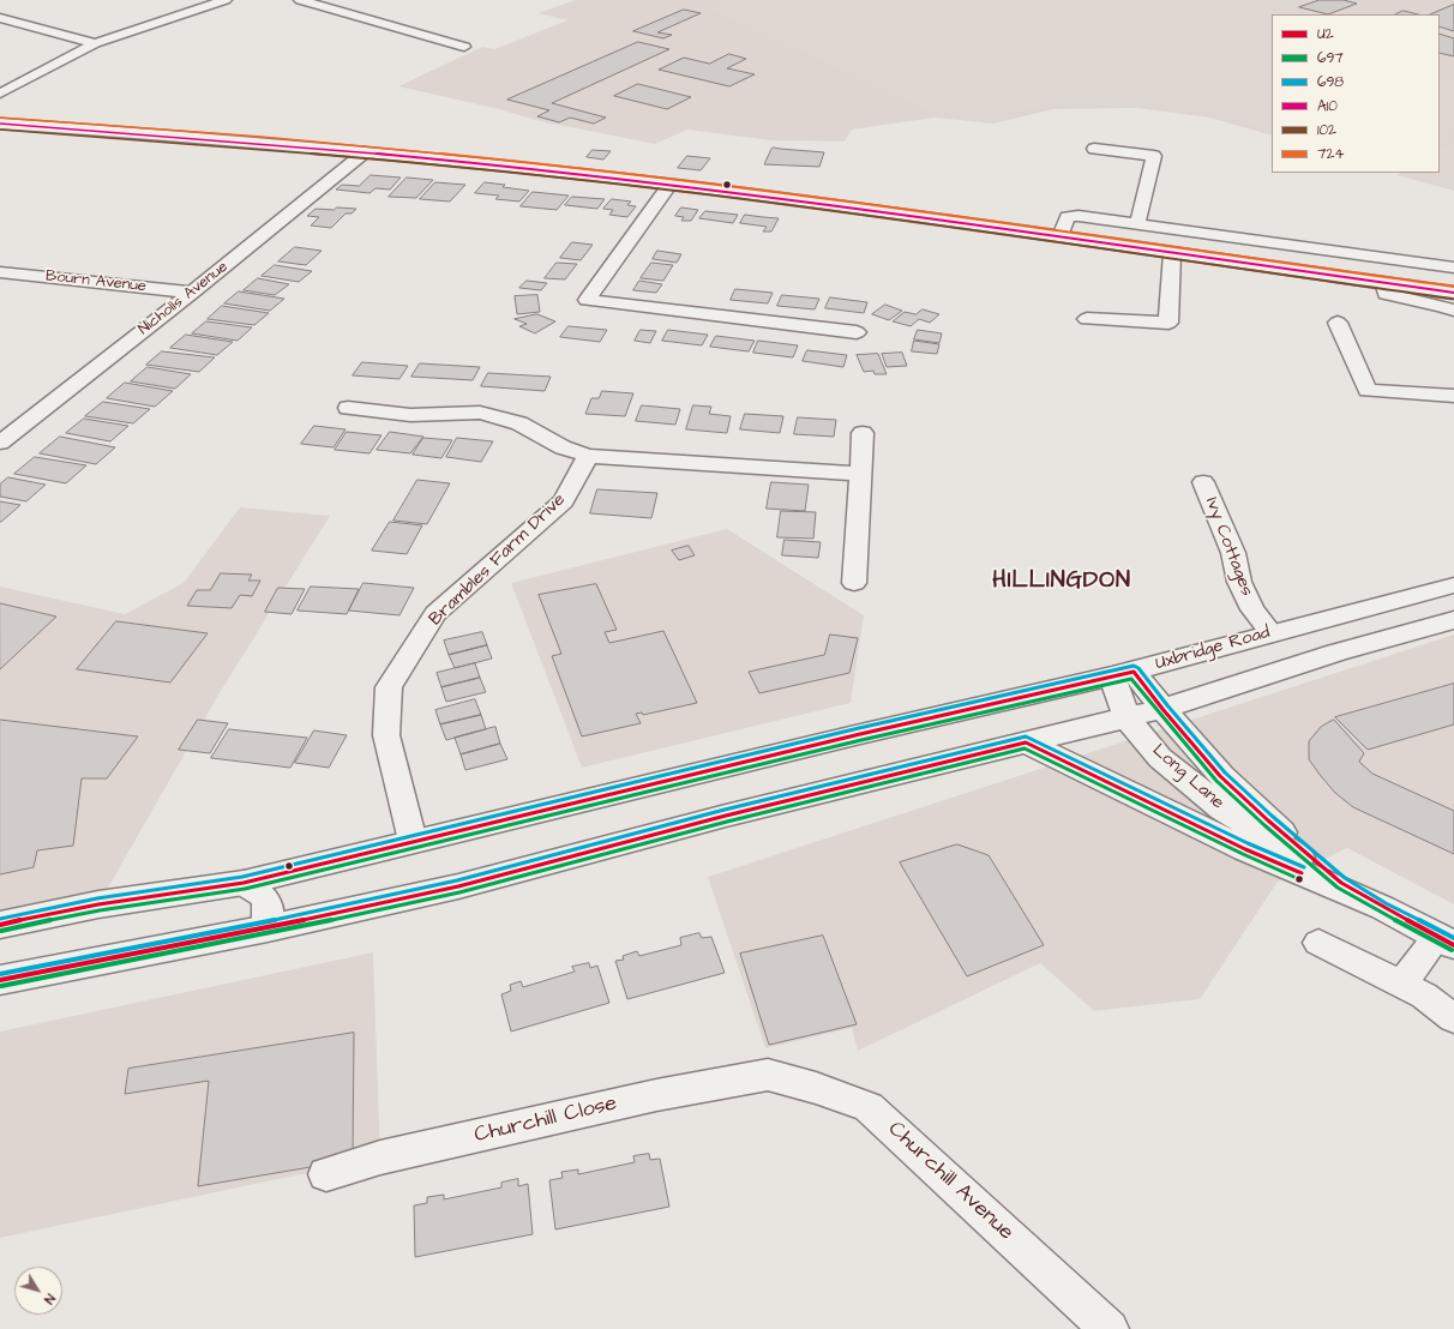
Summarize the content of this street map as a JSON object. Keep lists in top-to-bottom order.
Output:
{
  "streets": {
    "main road": ["Uxbridge Road", "Long Lane"],
    "street": [
      "Bourn Avenue",
      "Nicholls Avenue",
      "Ivy Cottages",
      "Brambles Farm Drive",
      "Churchill Close",
      "Churchill Avenue"
    ]
  },
  "crossings": [
    ["Bourn Avenue", "Nicholls Avenue"],
    ["Ivy Cottages", "Uxbridge Road"],
    ["Brambles Farm Drive", "Uxbridge Road"],
    ["Uxbridge Road", "Long Lane"],
    ["Churchill Close", "Churchill Avenue"]
  ],
  "districts": ["HILLINGDON"],
  "lines": [
    "transit line 724",
    "transit line A10",
    "transit line 102",
    "transit line 698",
    "transit line U2",
    "transit line 697"
  ],
  "legend": [
    "U2",
    "697",
    "698",
    "A10",
    "102",
    "724"
  ],
  "north": "bottom right"
}
